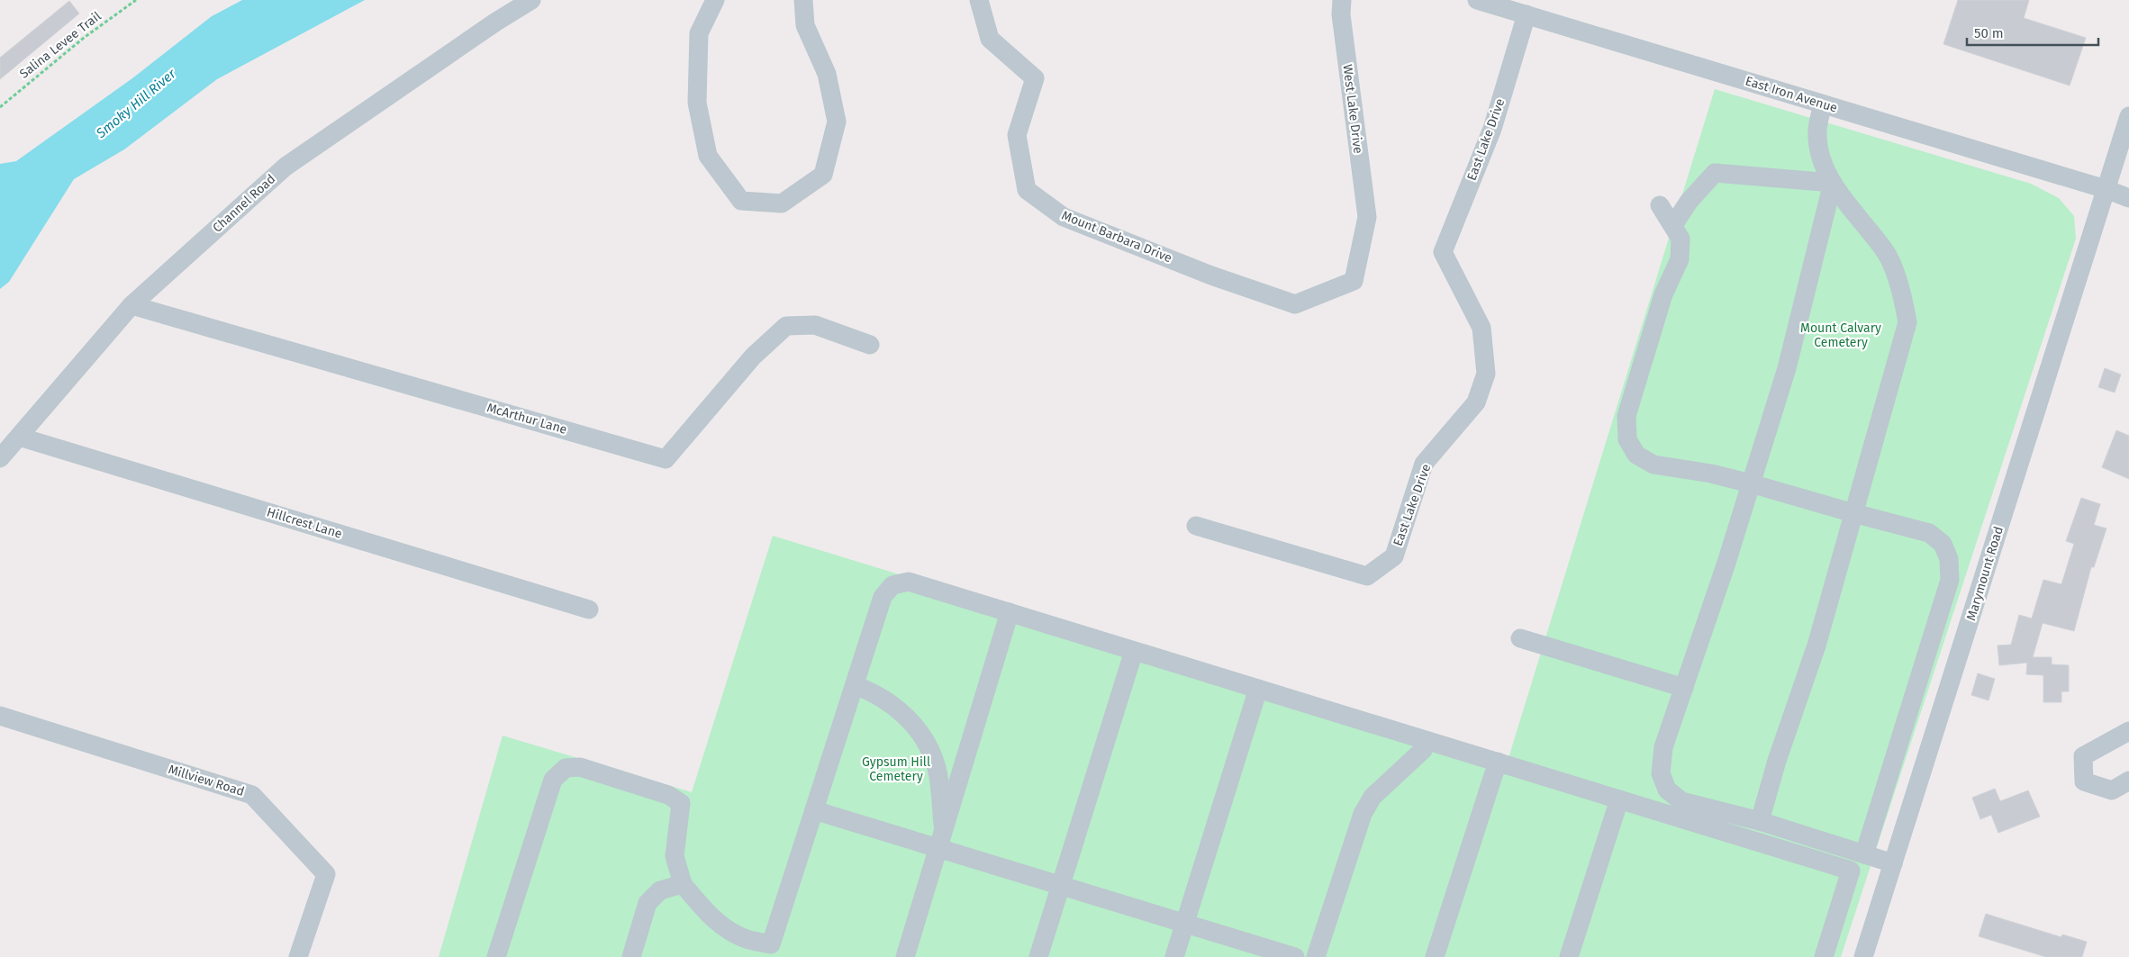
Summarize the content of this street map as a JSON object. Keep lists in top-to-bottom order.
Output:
{
  "streets": {
    "street": [
      "East Iron Avenue",
      "West Lake Drive",
      "East Lake Drive",
      "Channel Road",
      "Mount Barbara Drive",
      "McArthur Lane",
      "Hillcrest Lane",
      "Marymount Road",
      "Millview Road"
    ],
    "path": ["Salina Levee Trail"]
  },
  "crossings": [
    ["East Iron Avenue", "East Lake Drive"],
    ["East Iron Avenue", "Marymount Road"],
    ["West Lake Drive", "Mount Barbara Drive"],
    ["Channel Road", "McArthur Lane"],
    ["Channel Road", "Hillcrest Lane"]
  ],
  "water": ["Smoky Hill River"],
  "parks": ["Mount Calvary Cemetery", "Gypsum Hill Cemetery"],
  "scale_bar": "50 m"
}
